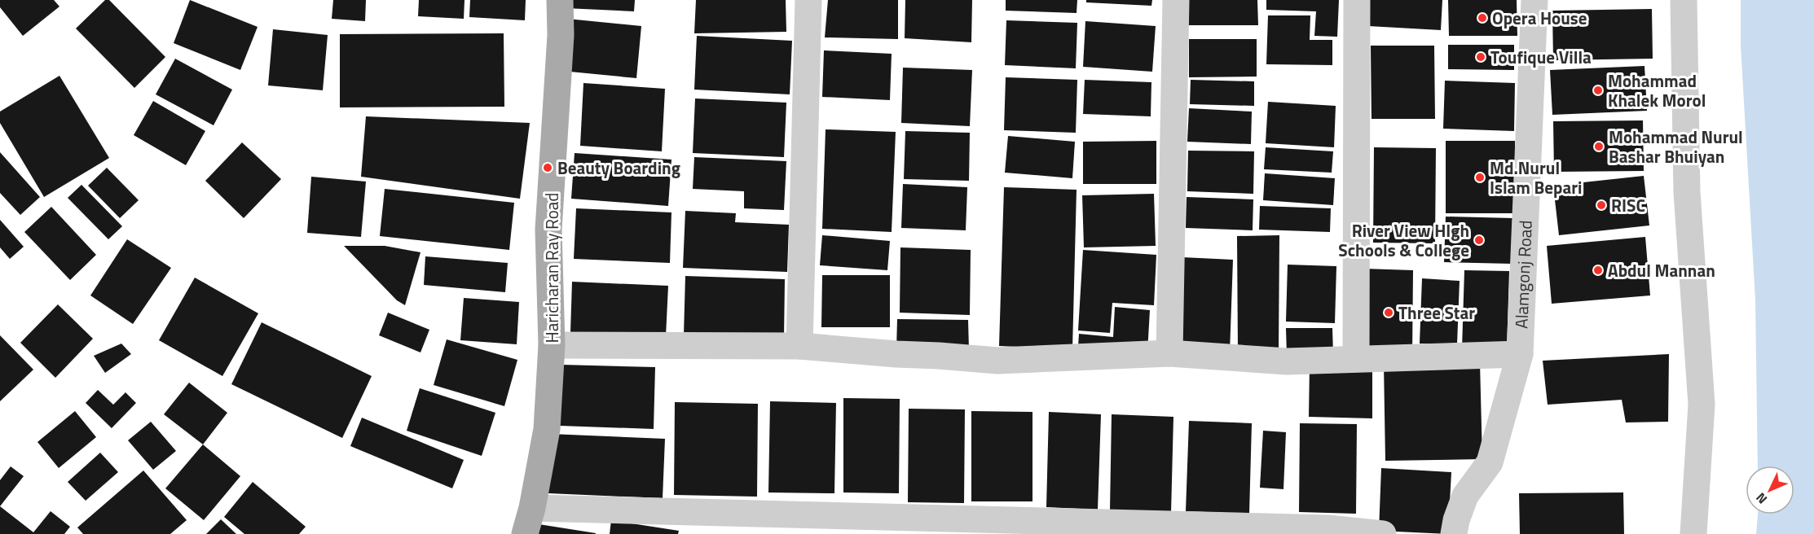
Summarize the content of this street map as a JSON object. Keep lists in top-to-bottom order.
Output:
{
  "streets": {
    "main road": ["Haricharan Ray Road"],
    "street": ["Alamgonj Road"]
  },
  "places": [
    "Opera House",
    "Toufique Villa",
    "Mohammad Khalek Morol",
    "Mohammad Nurul Bashar Bhuiyan",
    "Beauty Boarding",
    "Md.Nurul Islam Bepari",
    "RISC",
    "River View HIgh Schools & College",
    "Abdul Mannan",
    "Three Star"
  ],
  "north": "bottom left"
}
